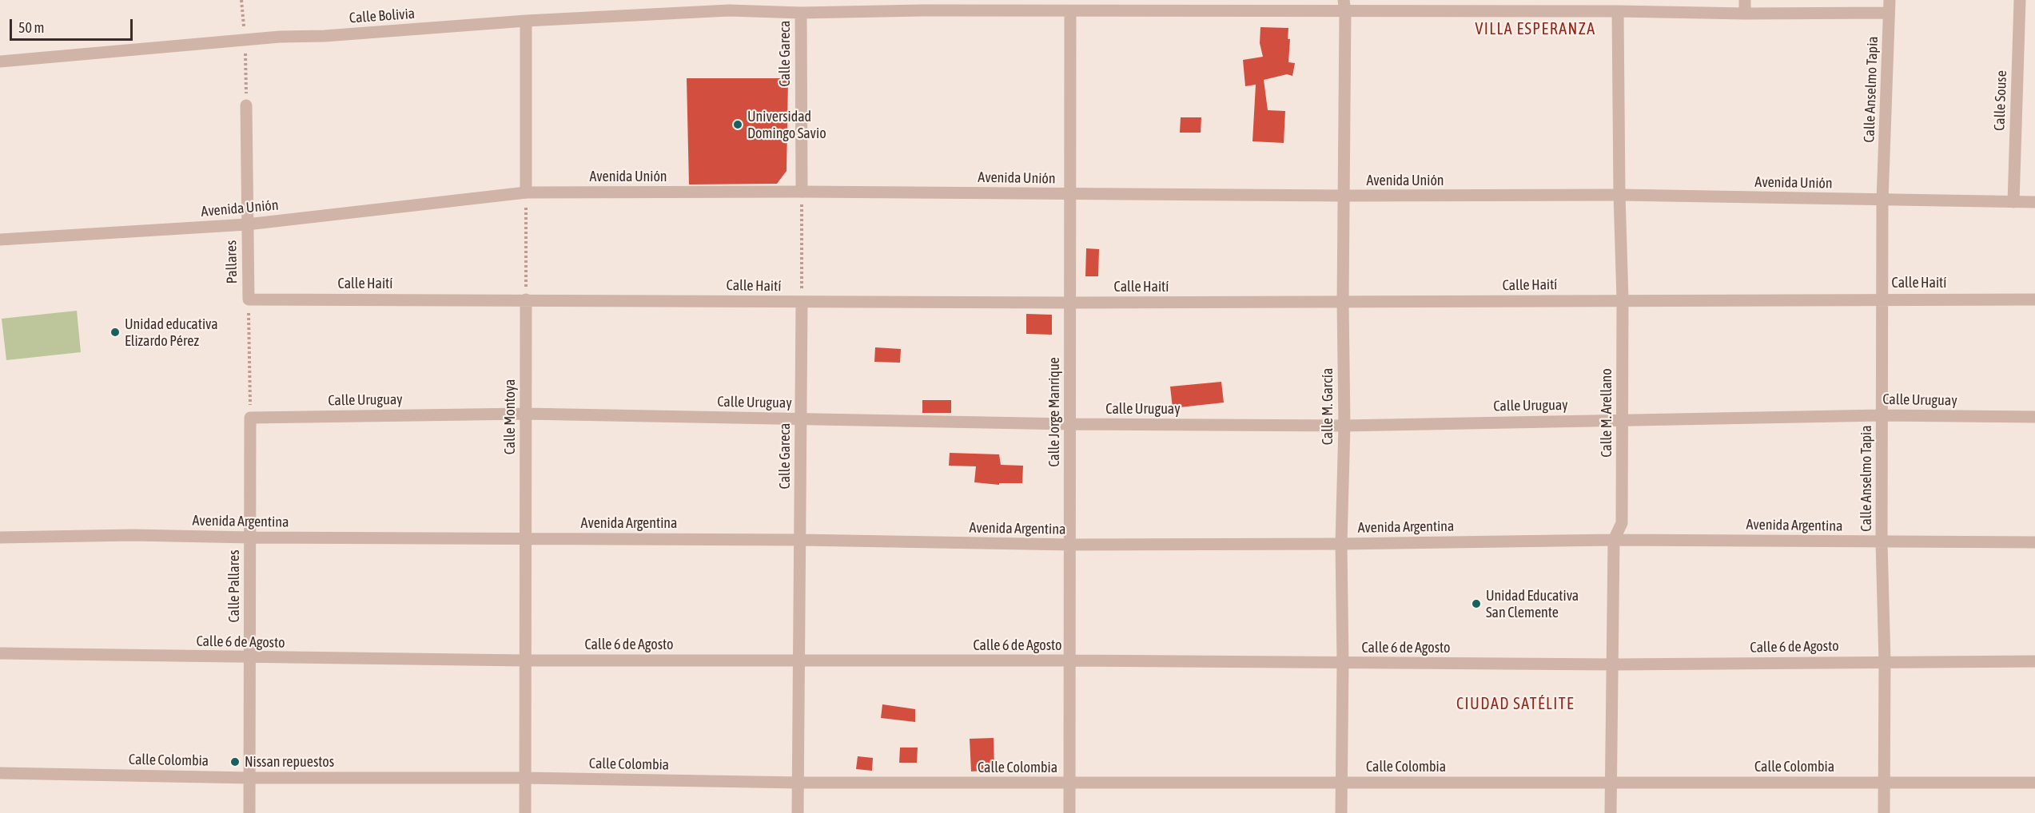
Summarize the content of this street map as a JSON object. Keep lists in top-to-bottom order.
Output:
{
  "streets": {
    "street": [
      "Calle Bolivia",
      "Calle Gareca",
      "Calle Anselmo Tapia",
      "Calle Souse",
      "Avenida Unión",
      "Pallares",
      "Calle Haití",
      "Calle Uruguay",
      "Calle M. García",
      "Calle Jorge Manrique",
      "Calle M. Arellano",
      "Calle Montoya",
      "Avenida Argentina",
      "Calle Pallares",
      "Calle 6 de Agosto",
      "Calle Colombia"
    ]
  },
  "crossings": [
    ["Calle Bolivia", "Calle Gareca"],
    ["Calle Bolivia", "Calle Anselmo Tapia"],
    ["Calle Bolivia", "Calle M. García"],
    ["Calle Bolivia", "Calle Jorge Manrique"],
    ["Calle Bolivia", "Calle M. Arellano"],
    ["Calle Gareca", "Avenida Unión"],
    ["Calle Gareca", "Calle Haití"],
    ["Calle Gareca", "Calle Uruguay"],
    ["Calle Gareca", "Avenida Argentina"],
    ["Calle Gareca", "Calle 6 de Agosto"],
    ["Calle Gareca", "Calle Colombia"],
    ["Calle Anselmo Tapia", "Avenida Unión"],
    ["Calle Anselmo Tapia", "Calle Haití"],
    ["Calle Anselmo Tapia", "Calle Uruguay"],
    ["Calle Anselmo Tapia", "Avenida Argentina"],
    ["Calle Anselmo Tapia", "Calle 6 de Agosto"],
    ["Calle Anselmo Tapia", "Calle Colombia"],
    ["Calle Souse", "Avenida Unión"],
    ["Avenida Unión", "Pallares"],
    ["Avenida Unión", "Calle M. García"],
    ["Avenida Unión", "Calle Jorge Manrique"],
    ["Avenida Unión", "Calle M. Arellano"],
    ["Pallares", "Calle Haití"],
    ["Pallares", "Calle Uruguay"],
    ["Pallares", "Calle Pallares"],
    ["Calle Haití", "Calle M. García"],
    ["Calle Haití", "Calle Jorge Manrique"],
    ["Calle Haití", "Calle M. Arellano"],
    ["Calle Haití", "Calle Montoya"],
    ["Calle Uruguay", "Calle M. García"],
    ["Calle Uruguay", "Calle Jorge Manrique"],
    ["Calle Uruguay", "Calle M. Arellano"],
    ["Calle Uruguay", "Calle Montoya"],
    ["Calle Uruguay", "Calle Pallares"],
    ["Calle M. García", "Avenida Argentina"],
    ["Calle M. García", "Calle 6 de Agosto"],
    ["Calle M. García", "Calle Colombia"],
    ["Calle Jorge Manrique", "Avenida Argentina"],
    ["Calle Jorge Manrique", "Calle 6 de Agosto"],
    ["Calle Jorge Manrique", "Calle Colombia"],
    ["Calle M. Arellano", "Avenida Argentina"],
    ["Calle M. Arellano", "Calle 6 de Agosto"],
    ["Calle M. Arellano", "Calle Colombia"],
    ["Calle Montoya", "Avenida Argentina"],
    ["Calle Montoya", "Calle 6 de Agosto"],
    ["Calle Montoya", "Calle Colombia"],
    ["Avenida Argentina", "Calle Pallares"],
    ["Calle Pallares", "Calle 6 de Agosto"],
    ["Calle Pallares", "Calle Colombia"]
  ],
  "districts": ["VILLA ESPERANZA", "CIUDAD SATÉLITE"],
  "places": [
    "Universidad Domingo Savio",
    "Unidad educativa Elizardo Pérez",
    "Unidad Educativa San Clemente",
    "Nissan repuestos"
  ],
  "scale_bar": "50 m"
}
